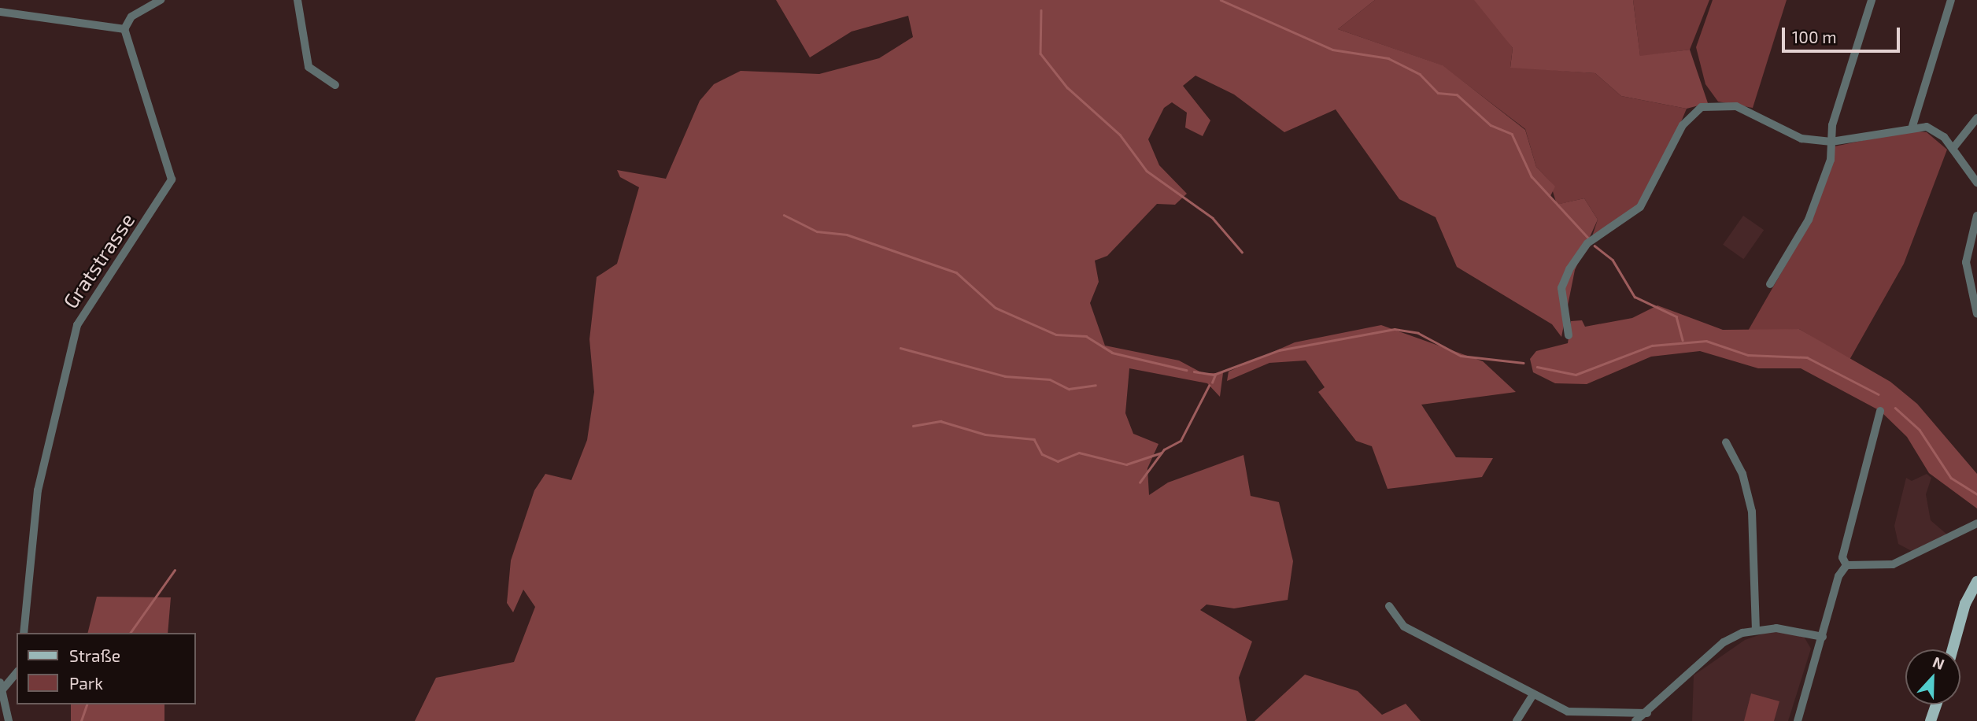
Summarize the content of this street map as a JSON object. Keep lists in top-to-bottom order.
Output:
{
  "streets": {
    "street": ["Gratstrasse"]
  },
  "legend": ["Straße", "Park"],
  "scale_bar": "100 m",
  "north": "top"
}
